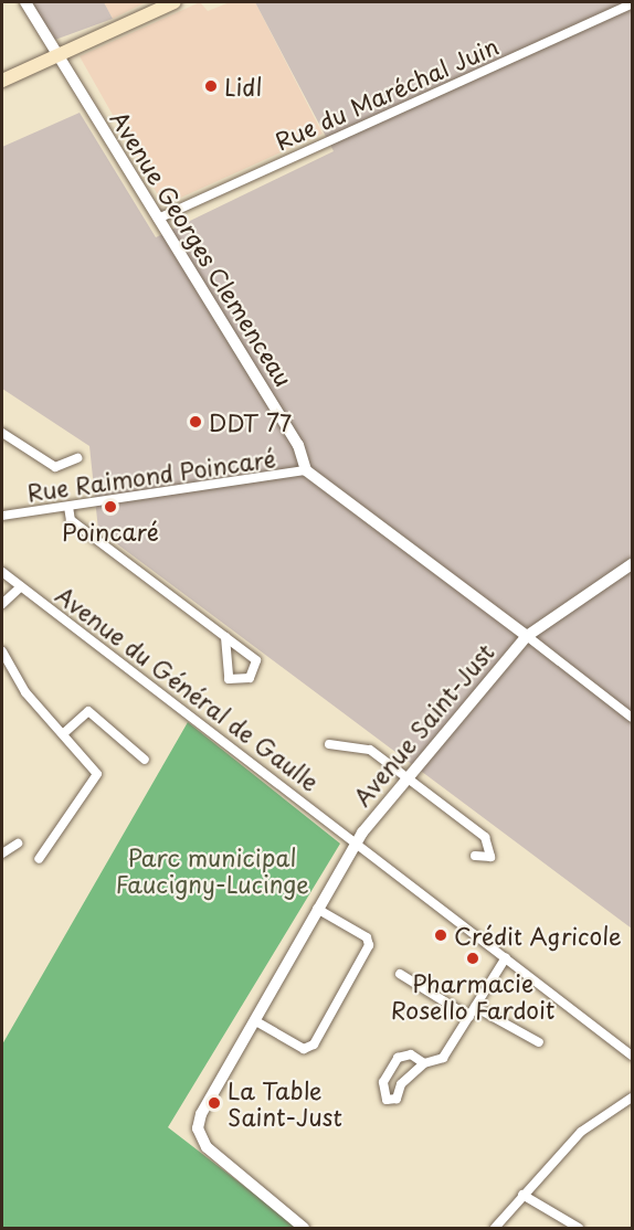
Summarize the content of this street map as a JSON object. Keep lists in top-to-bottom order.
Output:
{
  "streets": {
    "street": [
      "Rue du Maréchal Juin",
      "Avenue Georges Clemenceau",
      "Rue Raimond Poincaré",
      "Avenue du Général de Gaulle",
      "Avenue Saint-Just"
    ]
  },
  "crossings": [
    ["Rue du Maréchal Juin", "Avenue Georges Clemenceau"],
    ["Avenue Georges Clemenceau", "Rue Raimond Poincaré"],
    ["Avenue du Général de Gaulle", "Avenue Saint-Just"]
  ],
  "parks": ["Parc municipal Faucigny-Lucinge"],
  "places": [
    "Lidl",
    "DDT 77",
    "Poincaré",
    "Crédit Agricole",
    "Pharmacie Rosello Fardoit",
    "La Table Saint-Just"
  ]
}
